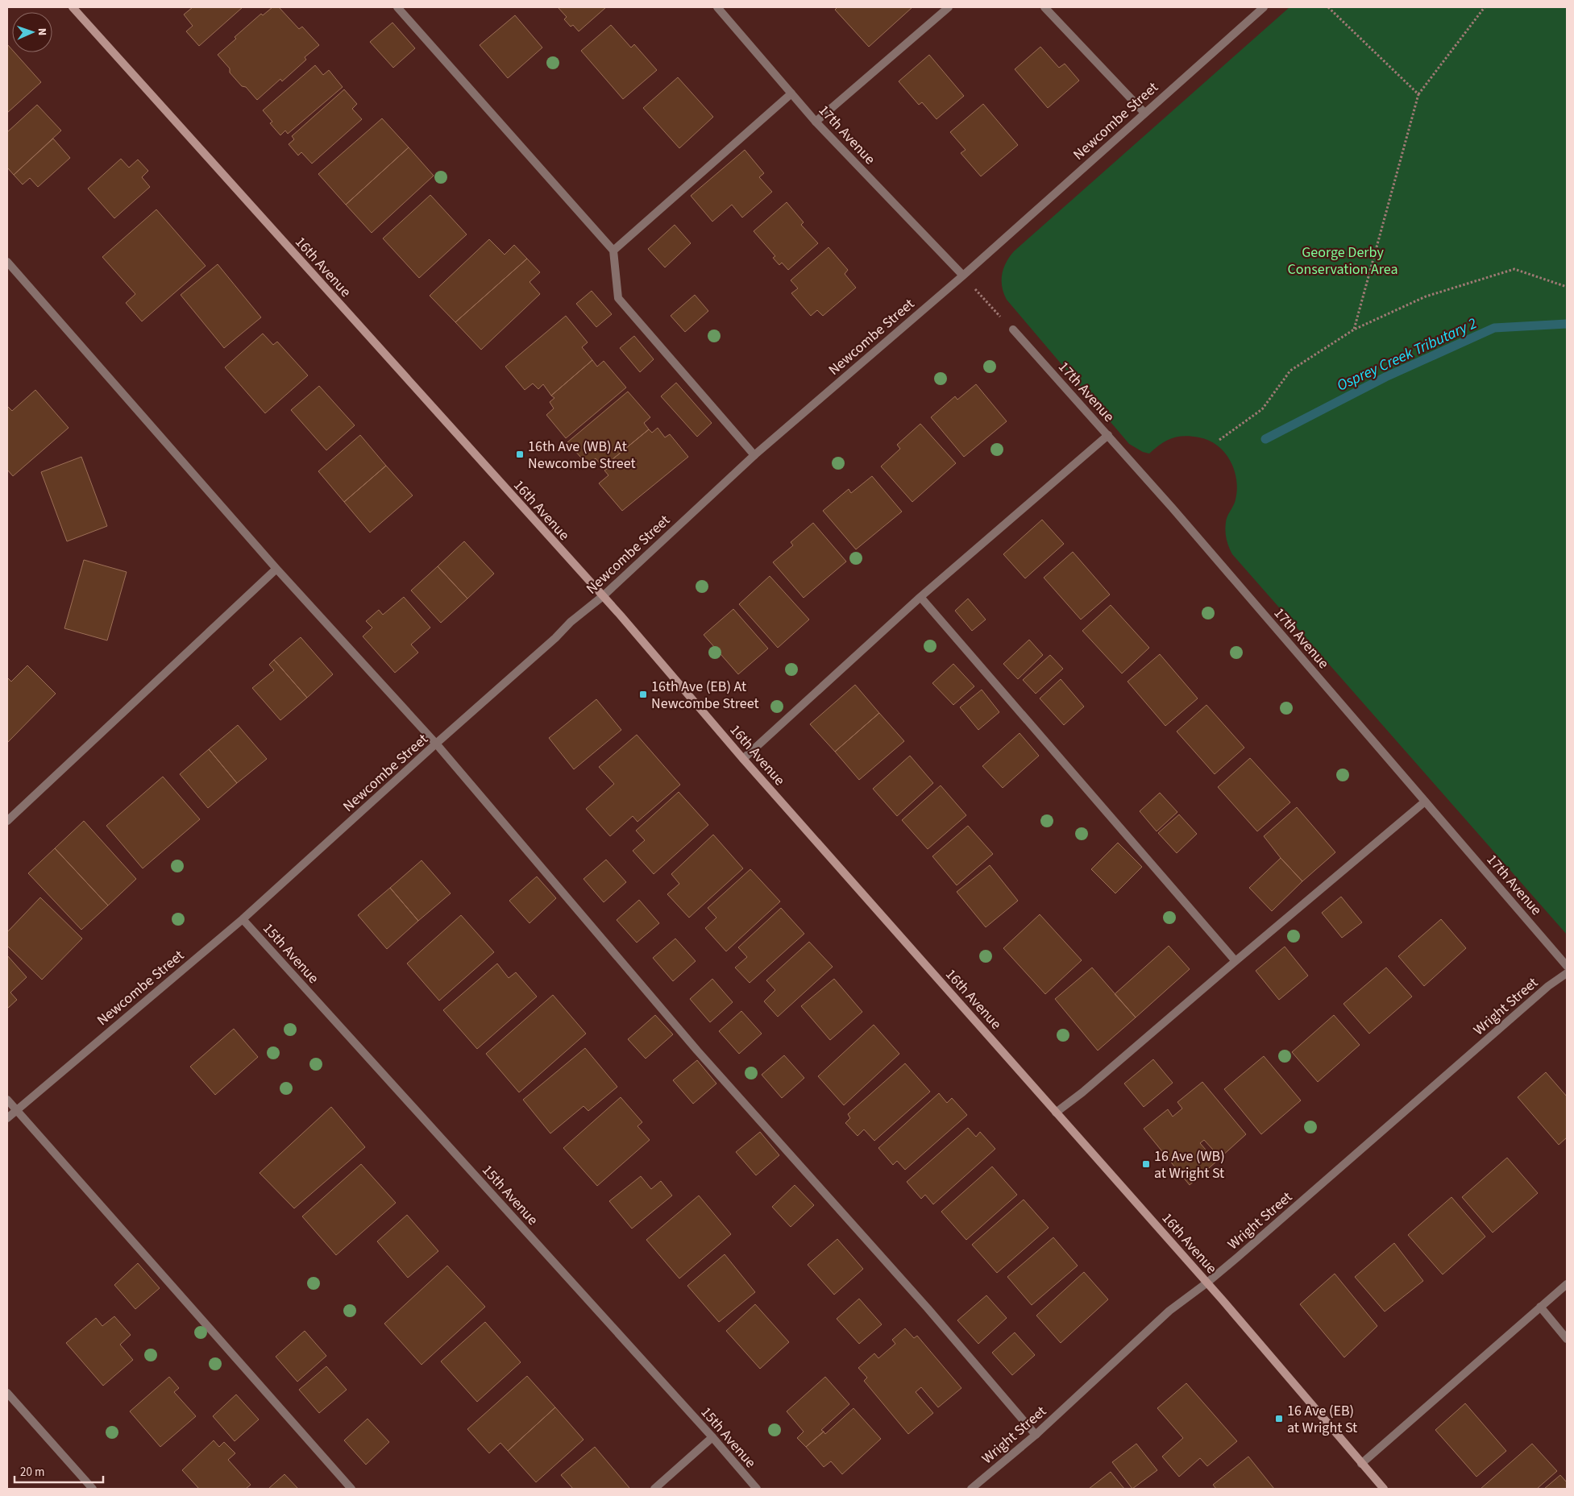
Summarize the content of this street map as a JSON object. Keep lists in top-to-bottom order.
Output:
{
  "streets": {
    "street": [
      "Newcombe Street",
      "17th Avenue",
      "16th Avenue",
      "15th Avenue",
      "Wright Street"
    ]
  },
  "crossings": [
    ["Newcombe Street", "17th Avenue"],
    ["Newcombe Street", "16th Avenue"],
    ["Newcombe Street", "15th Avenue"],
    ["16th Avenue", "Wright Street"]
  ],
  "water": ["Osprey Creek Tributary 2"],
  "parks": ["George Derby Conservation Area"],
  "places": {
    "transit": [
      "16th Ave (WB) At Newcombe Street",
      "16th Ave (EB) At Newcombe Street",
      "16 Ave (WB) at Wright St",
      "16 Ave (EB) at Wright St"
    ]
  },
  "scale_bar": "20 m",
  "north": "right"
}
